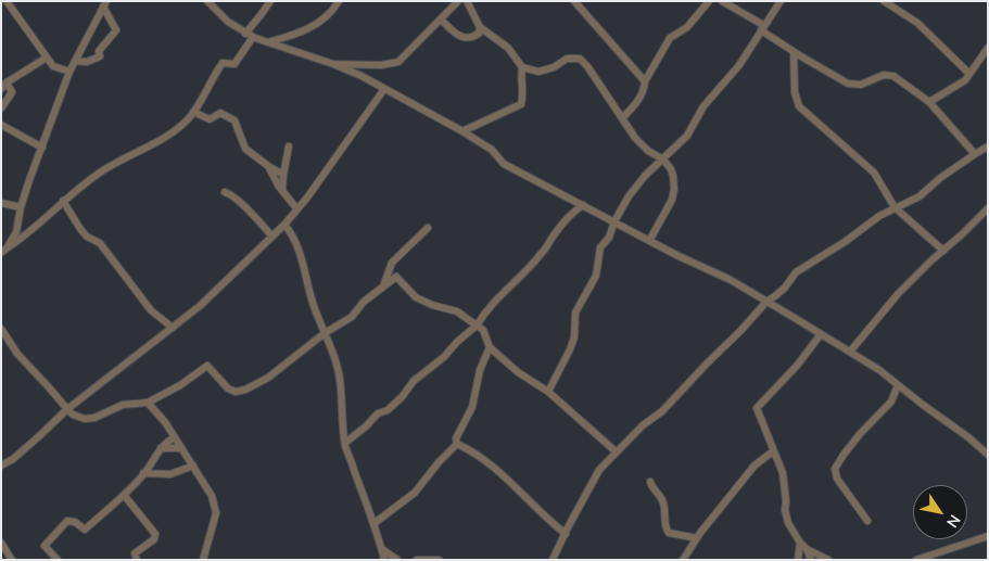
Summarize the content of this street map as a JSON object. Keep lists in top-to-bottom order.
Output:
{
  "north": "bottom right"
}
